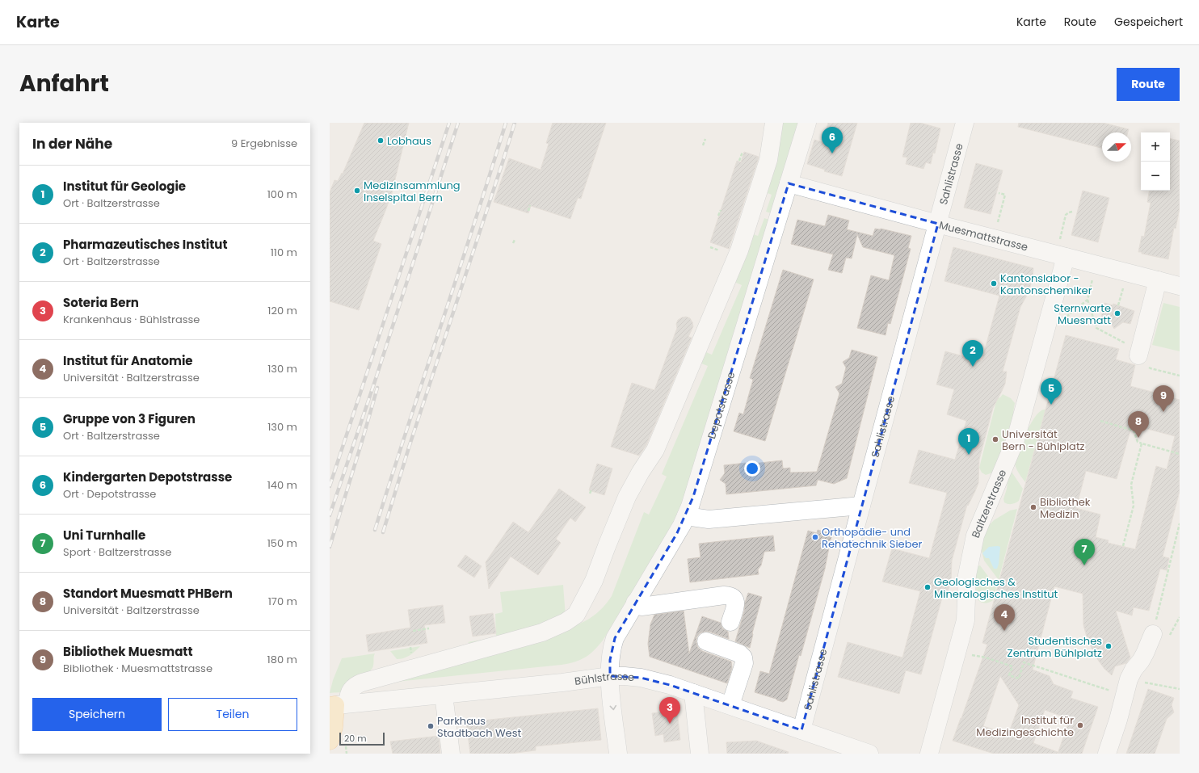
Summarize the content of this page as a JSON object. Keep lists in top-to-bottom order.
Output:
{
  "streets": {
    "street": [
      "Sahlistrasse",
      "Muesmattstrasse",
      "Depotstrasse",
      "Baltzerstrasse",
      "Bühlstrasse"
    ]
  },
  "crossings": [
    ["Sahlistrasse", "Muesmattstrasse"],
    ["Sahlistrasse", "Bühlstrasse"],
    ["Muesmattstrasse", "Depotstrasse"],
    ["Muesmattstrasse", "Baltzerstrasse"],
    ["Depotstrasse", "Bühlstrasse"]
  ],
  "places": [
    "Lobhaus",
    "Medizinsammlung Inselspital Bern",
    "Kantonslabor - Kantonschemiker",
    "Sternwarte Muesmatt",
    "Universität Bern - Bühlplatz",
    "Bibliothek Medizin",
    "Orthopädie- und Rehatechnik Sieber",
    "Geologisches & Mineralogisches Institut",
    "Studentisches Zentrum Bühlplatz",
    "Institut für Medizingeschichte",
    "Parkhaus Stadtbach West"
  ],
  "scale_bar": "20 m",
  "north": "right",
  "page": {
    "header": "Karte",
    "nav": ["Karte", "Route", "Gespeichert"],
    "title": "Anfahrt",
    "buttons": [
      "Route",
      ["Speichern", "Teilen"]
    ],
    "heading": ["In der Nähe", "9 Ergebnisse"],
    "pins": [
      "6",
      "2",
      "5",
      "9",
      "8",
      "1",
      "7",
      "4",
      "3"
    ],
    "map_buttons": ["+", "−"],
    "list": [
      {
        "mark": "1",
        "name": "Institut für Geologie",
        "note": "Ort · Baltzerstrasse",
        "value": "100 m"
      },
      {
        "mark": "2",
        "name": "Pharmazeutisches Institut",
        "note": "Ort · Baltzerstrasse",
        "value": "110 m"
      },
      {
        "mark": "3",
        "name": "Soteria Bern",
        "note": "Krankenhaus · Bühlstrasse",
        "value": "120 m"
      },
      {
        "mark": "4",
        "name": "Institut für Anatomie",
        "note": "Universität · Baltzerstrasse",
        "value": "130 m"
      },
      {
        "mark": "5",
        "name": "Gruppe von 3 Figuren",
        "note": "Ort · Baltzerstrasse",
        "value": "130 m"
      },
      {
        "mark": "6",
        "name": "Kindergarten Depotstrasse",
        "note": "Ort · Depotstrasse",
        "value": "140 m"
      },
      {
        "mark": "7",
        "name": "Uni Turnhalle",
        "note": "Sport · Baltzerstrasse",
        "value": "150 m"
      },
      {
        "mark": "8",
        "name": "Standort Muesmatt PHBern",
        "note": "Universität · Baltzerstrasse",
        "value": "170 m"
      },
      {
        "mark": "9",
        "name": "Bibliothek Muesmatt",
        "note": "Bibliothek · Muesmattstrasse",
        "value": "180 m"
      }
    ],
    "scale": "20 m"
  }
}
